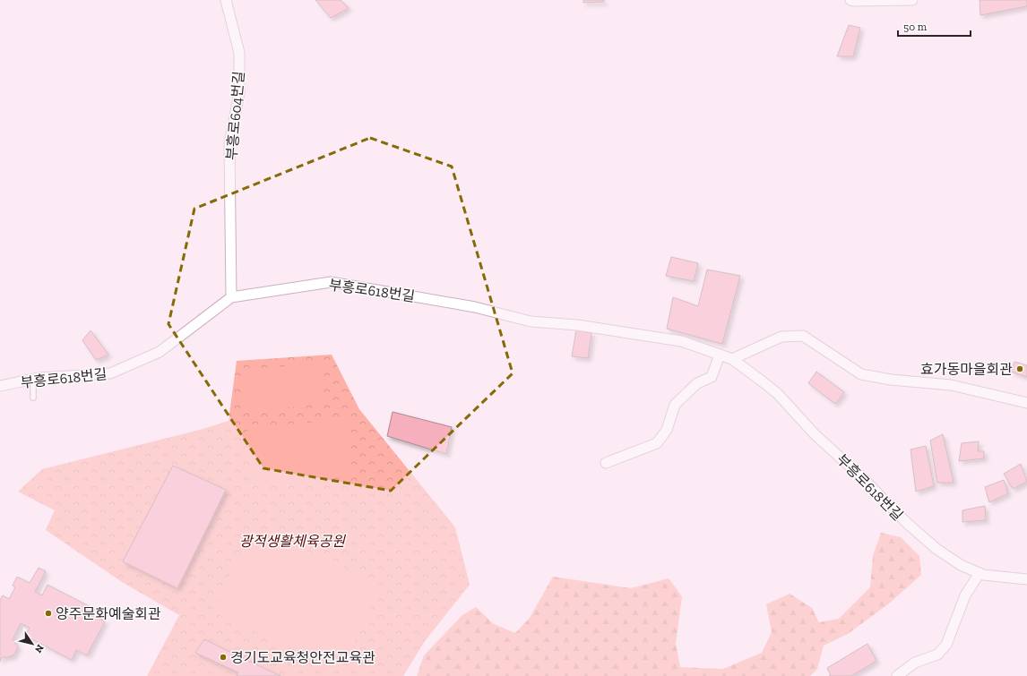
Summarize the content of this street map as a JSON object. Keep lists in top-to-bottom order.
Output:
{
  "streets": {
    "street": ["부흥로604번길", "부흥로618번길"]
  },
  "crossings": [
    ["부흥로604번길", "부흥로618번길"]
  ],
  "parks": ["광적생활체육공원"],
  "places": ["효가동마을회관", "양주문화예술회관", "경기도교육청안전교육관"],
  "scale_bar": "50 m",
  "north": "bottom right"
}
